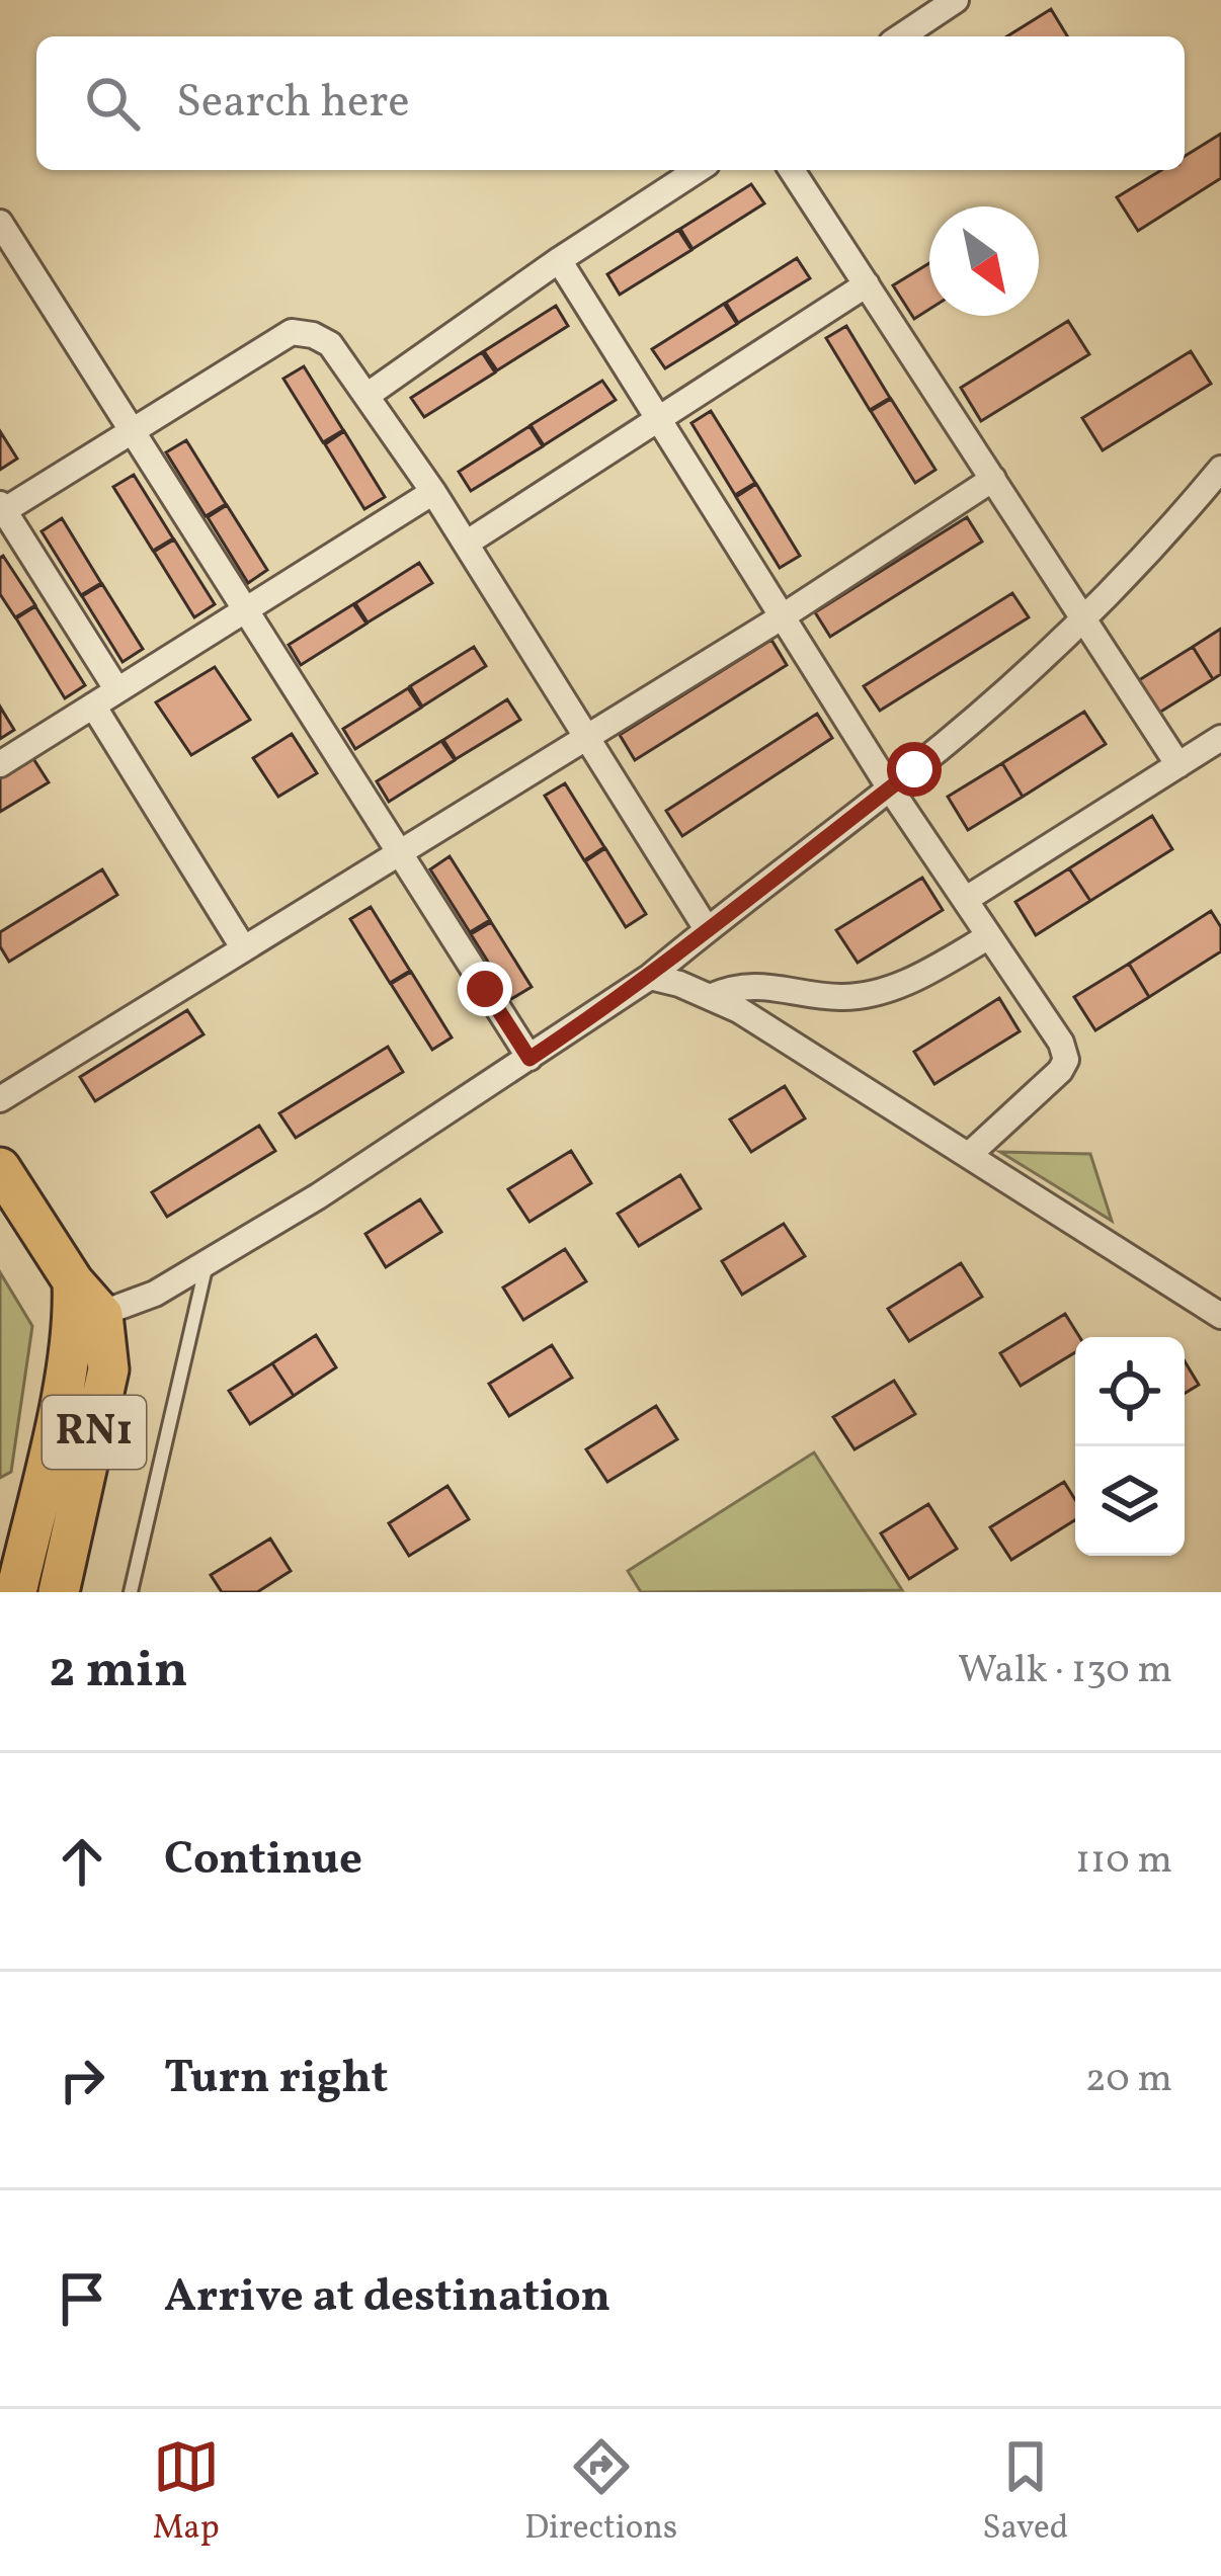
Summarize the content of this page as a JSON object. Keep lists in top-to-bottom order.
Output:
{
  "streets": {
    "highway": ["RN1"]
  },
  "north": "bottom right",
  "page": {
    "search": "Search here",
    "heading": ["2 min", "Walk · 130 m"],
    "list": [
      ["Continue", "110 m"],
      ["Turn right", "20 m"],
      "Arrive at destination"
    ],
    "nav": ["Map", "Directions", "Saved"]
  }
}
